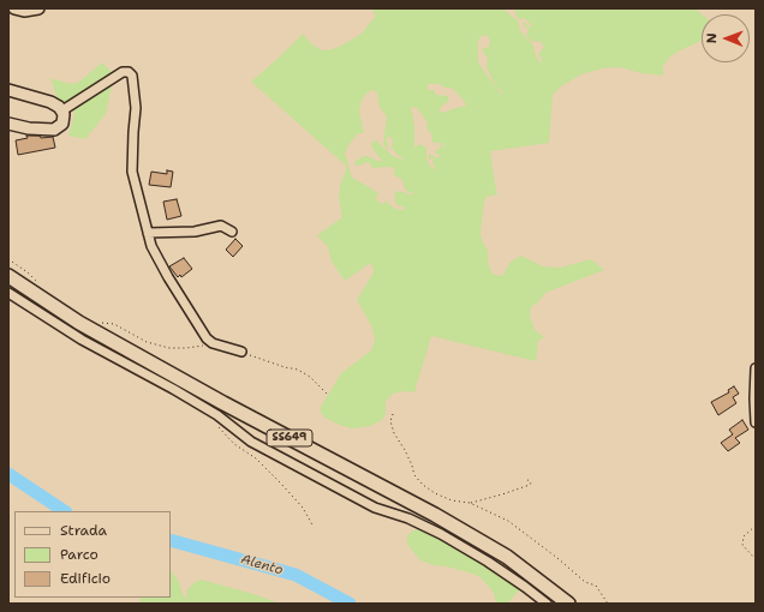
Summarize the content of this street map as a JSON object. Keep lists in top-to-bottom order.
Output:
{
  "streets": {
    "highway": ["SS649"]
  },
  "water": ["Alento"],
  "legend": ["Strada", "Parco", "Edificio"],
  "north": "left"
}
